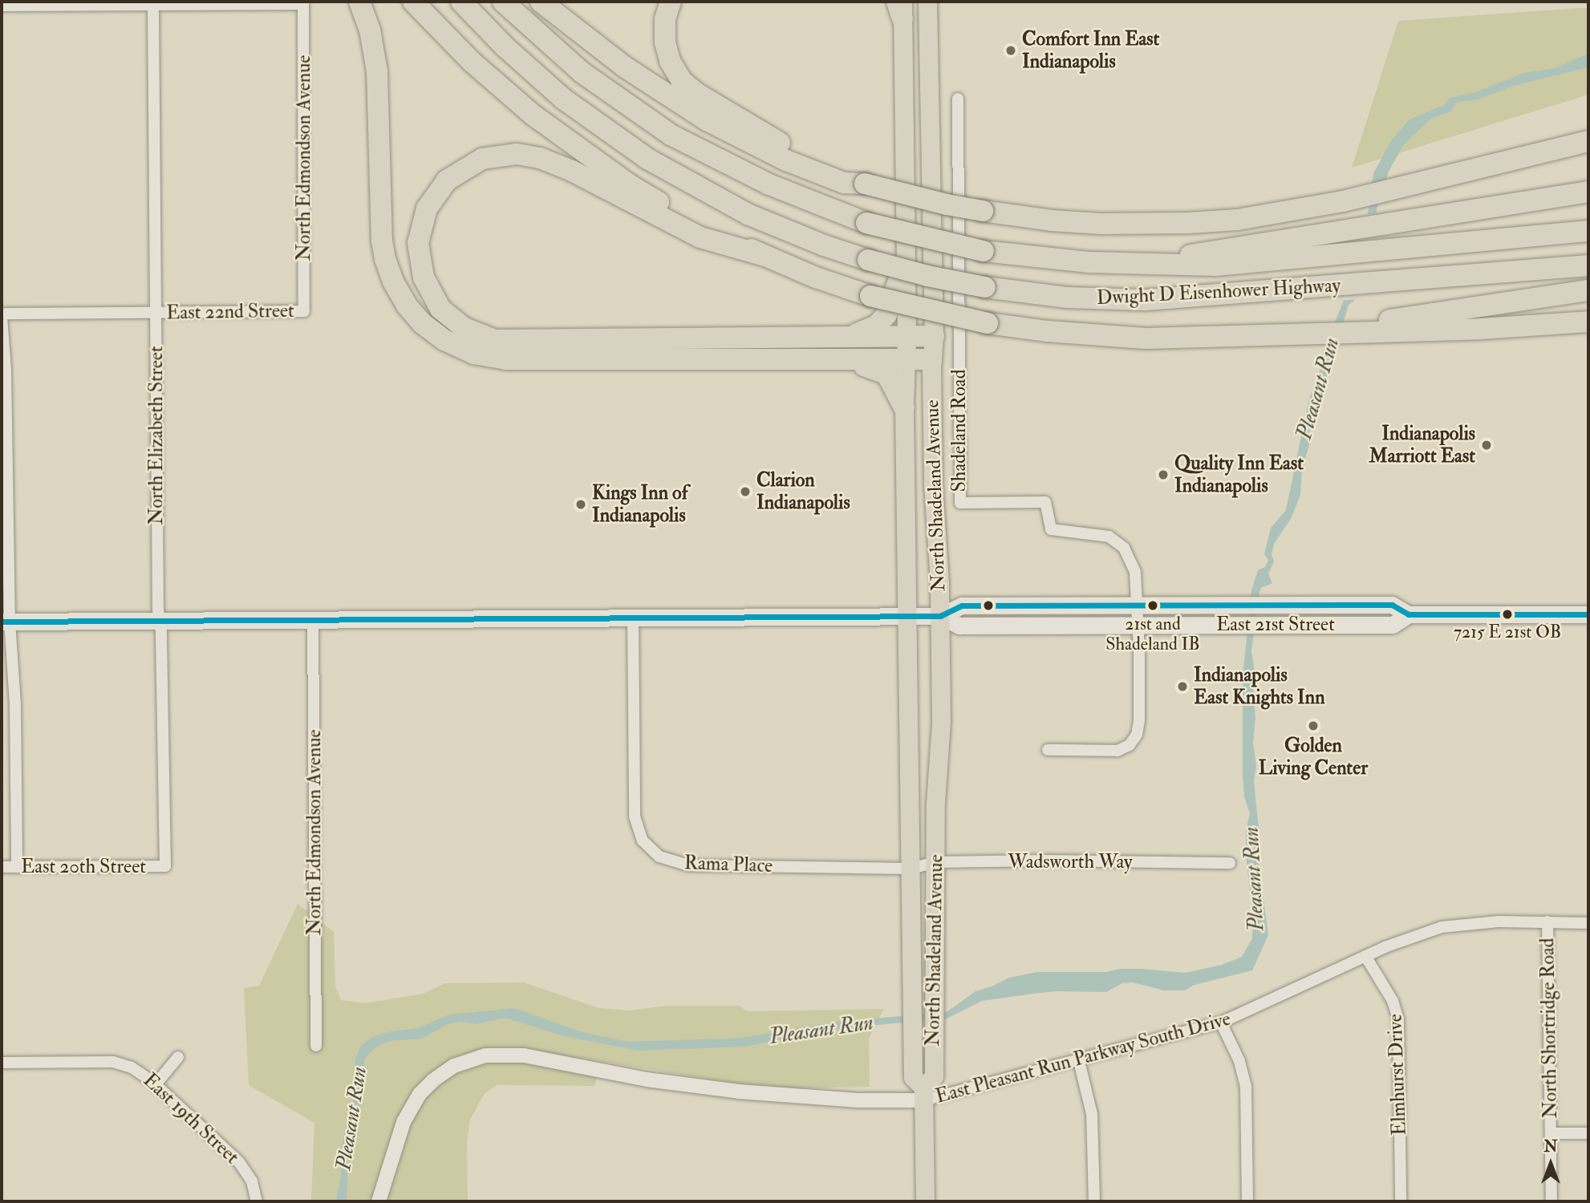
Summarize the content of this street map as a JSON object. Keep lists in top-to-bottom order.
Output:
{
  "streets": {
    "highway": ["Dwight D Eisenhower Highway"],
    "main road": ["North Shadeland Avenue", "East 21st Street"],
    "street": [
      "North Edmondson Avenue",
      "East 22nd Street",
      "Shadeland Road",
      "North Elizabeth Street",
      "Wadsworth Way",
      "Rama Place",
      "East 20th Street",
      "North Shortridge Road",
      "East Pleasant Run Parkway South Drive",
      "Elmhurst Drive",
      "East 19th Street"
    ]
  },
  "crossings": [
    ["North Edmondson Avenue", "East 22nd Street"],
    ["North Edmondson Avenue", "North Elizabeth Street"],
    ["North Edmondson Avenue", "East 21st Street"],
    ["East 22nd Street", "North Elizabeth Street"],
    ["Shadeland Road", "East 21st Street"],
    ["North Elizabeth Street", "East 21st Street"],
    ["North Elizabeth Street", "East 20th Street"],
    ["North Shadeland Avenue", "East 21st Street"],
    ["North Shadeland Avenue", "Wadsworth Way"],
    ["North Shadeland Avenue", "Rama Place"],
    ["North Shadeland Avenue", "East Pleasant Run Parkway South Drive"],
    ["East 21st Street", "Rama Place"],
    ["Wadsworth Way", "Rama Place"],
    ["North Shortridge Road", "East Pleasant Run Parkway South Drive"],
    ["East Pleasant Run Parkway South Drive", "Elmhurst Drive"]
  ],
  "water": ["Pleasant Run"],
  "places": [
    "Comfort Inn East Indianapolis",
    "Indianapolis Marriott East",
    "Quality Inn East Indianapolis",
    "Clarion Indianapolis",
    "Kings Inn of Indianapolis",
    "21st and Shadeland IB",
    "7215 E 21st OB",
    "Indianapolis East Knights Inn",
    "Golden Living Center"
  ],
  "north": "top"
}
